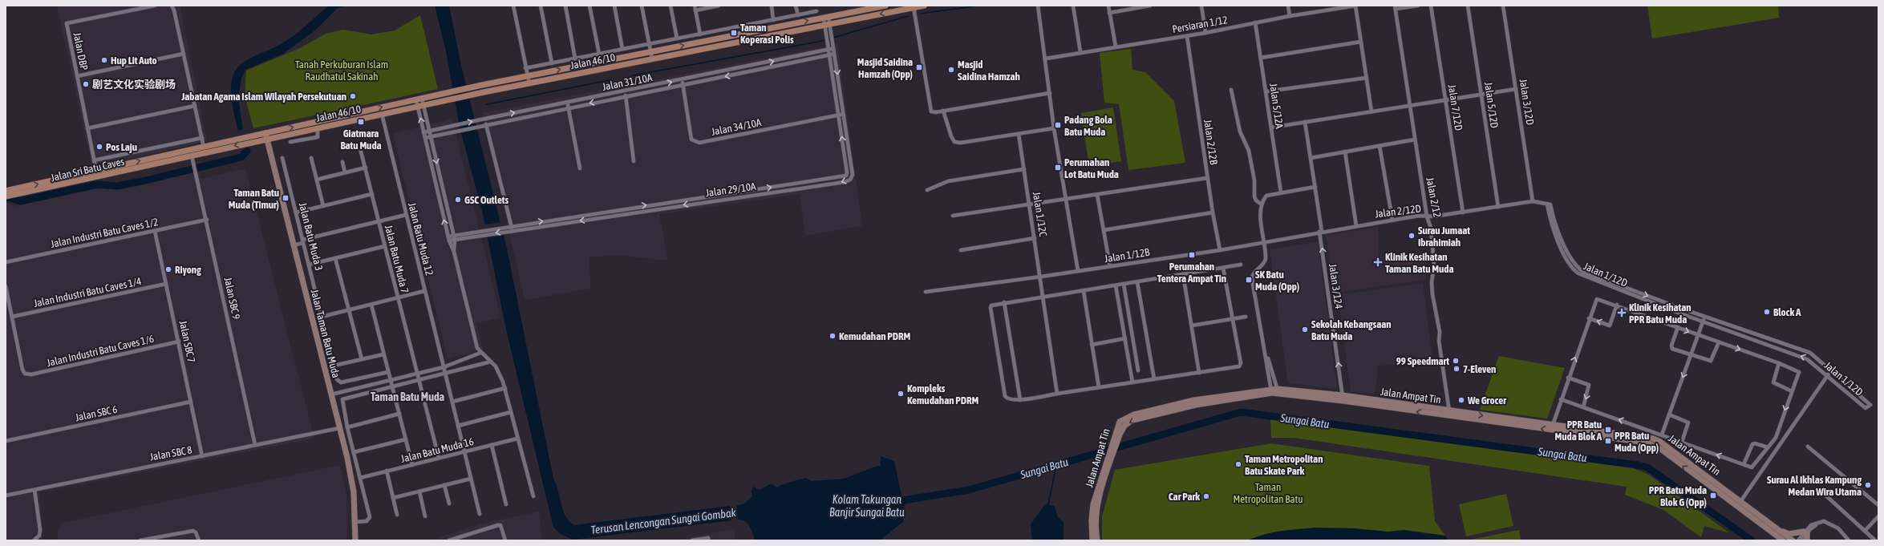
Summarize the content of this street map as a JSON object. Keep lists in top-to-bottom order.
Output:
{
  "streets": {
    "main road": ["Jalan 46/10", "Jalan Sri Batu Caves"],
    "street": [
      "Persiaran 1/12",
      "Jalan DBP",
      "Jalan 31/10A",
      "Jalan 3/12D",
      "Jalan 5/12D",
      "Jalan 5/12A",
      "Jalan 7/12D",
      "Jalan 34/10A",
      "Jalan 2/12B",
      "Jalan 29/10A",
      "Jalan 2/12",
      "Jalan 2/12D",
      "Jalan 1/12C",
      "Jalan Industri Batu Caves 1/2",
      "Jalan Batu Muda 3",
      "Jalan Batu Muda 12",
      "Jalan 1/12B",
      "Jalan Batu Muda 7",
      "Jalan 1/12D",
      "Jalan 3/124",
      "Jalan Industri Batu Caves 1/4",
      "Jalan SBC 9",
      "Jalan Taman Batu Muda",
      "Jalan SBC 7",
      "Jalan Industri Batu Caves 1/6",
      "Jalan Ampat Tin",
      "Jalan SBC 6",
      "Jalan Batu Muda 16",
      "Jalan SBC 8"
    ]
  },
  "crossings": [
    ["Persiaran 1/12", "Jalan 5/12A"],
    ["Persiaran 1/12", "Jalan 2/12B"],
    ["Jalan DBP", "Jalan Sri Batu Caves"],
    ["Jalan 46/10", "Jalan Sri Batu Caves"],
    ["Jalan 46/10", "Jalan 29/10A"],
    ["Jalan 46/10", "Jalan Batu Muda 12"],
    ["Jalan 46/10", "Jalan Taman Batu Muda"],
    ["Jalan 31/10A", "Jalan 34/10A"],
    ["Jalan 31/10A", "Jalan 29/10A"],
    ["Jalan 3/12D", "Jalan 2/12D"],
    ["Jalan 5/12D", "Jalan 2/12D"],
    ["Jalan 7/12D", "Jalan 2/12D"],
    ["Jalan 34/10A", "Jalan 29/10A"],
    ["Jalan 2/12B", "Jalan 1/12B"],
    ["Jalan Sri Batu Caves", "Jalan SBC 9"],
    ["Jalan Sri Batu Caves", "Jalan Taman Batu Muda"],
    ["Jalan 2/12", "Jalan 2/12D"],
    ["Jalan 2/12", "Jalan Ampat Tin"],
    ["Jalan 2/12D", "Jalan 1/12B"],
    ["Jalan 2/12D", "Jalan 1/12D"],
    ["Jalan 2/12D", "Jalan 3/124"],
    ["Jalan 1/12C", "Jalan 1/12B"],
    ["Jalan Industri Batu Caves 1/2", "Jalan SBC 9"],
    ["Jalan Industri Batu Caves 1/2", "Jalan SBC 7"],
    ["Jalan Batu Muda 12", "Jalan Batu Muda 16"],
    ["Jalan 1/12B", "Jalan 3/124"],
    ["Jalan Batu Muda 7", "Jalan Batu Muda 16"],
    ["Jalan 3/124", "Jalan Ampat Tin"],
    ["Jalan Industri Batu Caves 1/4", "Jalan SBC 7"],
    ["Jalan Industri Batu Caves 1/4", "Jalan Industri Batu Caves 1/6"],
    ["Jalan SBC 9", "Jalan SBC 8"],
    ["Jalan Taman Batu Muda", "Jalan SBC 8"],
    ["Jalan SBC 7", "Jalan Industri Batu Caves 1/6"],
    ["Jalan SBC 7", "Jalan SBC 6"],
    ["Jalan SBC 7", "Jalan SBC 8"]
  ],
  "one_way": ["Jalan 3/124"],
  "districts": ["Taman Batu Muda"],
  "water": ["Sungai Batu", "Kolam Takungan Banjir Sungai Batu", "Terusan Lencongan Sungai Gombak"],
  "parks": ["Tanah Perkuburan Islam Raudhatul Sakinah", "Taman Metropolitan Batu"],
  "places": {
    "transit": [
      "Taman Koperasi Polis",
      "Masjid Saidina Hamzah (Opp)",
      "Giatmara Batu Muda",
      "Padang Bola Batu Muda",
      "Perumahan Lot Batu Muda",
      "Taman Batu Muda (Timur)",
      "Perumahan Tentera Ampat Tin",
      "SK Batu Muda (Opp)",
      "PPR Batu Muda Blok A",
      "PPR Batu Muda (Opp)",
      "PPR Batu Muda Blok G (Opp)"
    ],
    "other": [
      "Hup Lit Auto",
      "Masjid Saidina Hamzah",
      "剧艺文化实验剧场",
      "Jabatan Agama Islam Wilayah Persekutuan",
      "Pos Laju",
      "GSC Outlets",
      "Surau Jumaat Ibrahimiah",
      "Riyong",
      "Block A",
      "Sekolah Kebangsaan Batu Muda",
      "Kemudahan PDRM",
      "99 Speedmart",
      "7-Eleven",
      "Kompleks Kemudahan PDRM",
      "We Grocer",
      "Taman Metropolitan Batu Skate Park",
      "Surau Al Ikhlas Kampung Medan Wira Utama",
      "Car Park"
    ],
    "health": ["Klinik Kesihatan Taman Batu Muda", "Klinik Kesihatan PPR Batu Muda"]
  }
}
